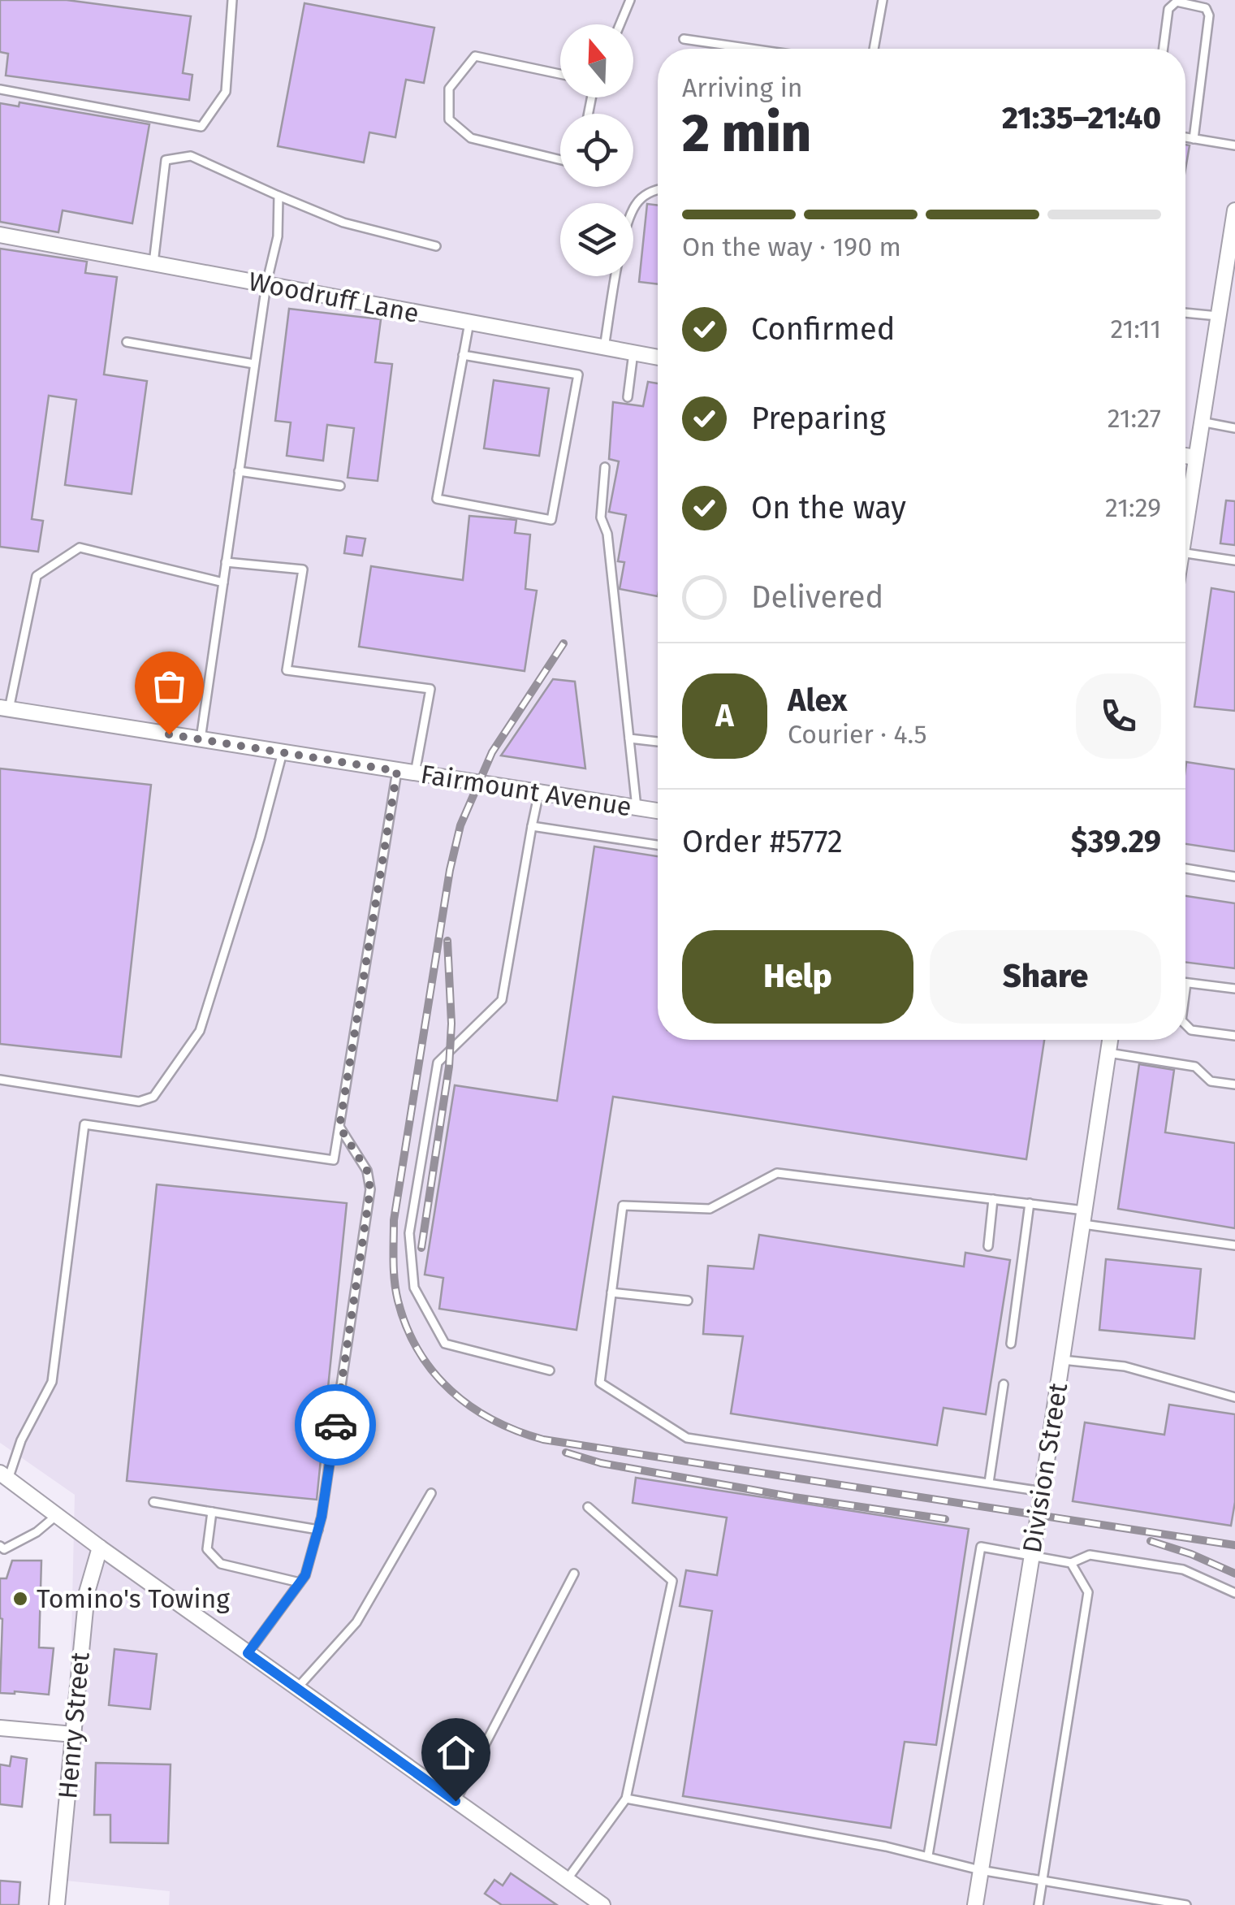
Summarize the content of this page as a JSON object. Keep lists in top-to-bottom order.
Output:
{
  "streets": {
    "street": [
      "Woodruff Lane",
      "Fairmount Avenue",
      "Division Street",
      "Henry Street"
    ]
  },
  "places": ["Tomino's Towing"],
  "north": "top",
  "page": {
    "heading": ["2 min", "Arriving in", "21:35–21:40"],
    "panel": [
      "Alex",
      "Courier · 4.5",
      "Order #5772",
      "$39.29"
    ],
    "bar": "On the way · 190 m",
    "list": [
      ["Confirmed", "21:11"],
      ["Preparing", "21:27"],
      ["On the way", "21:29"],
      "Delivered"
    ],
    "round": "A",
    "buttons": ["Help", "Share"]
  }
}
